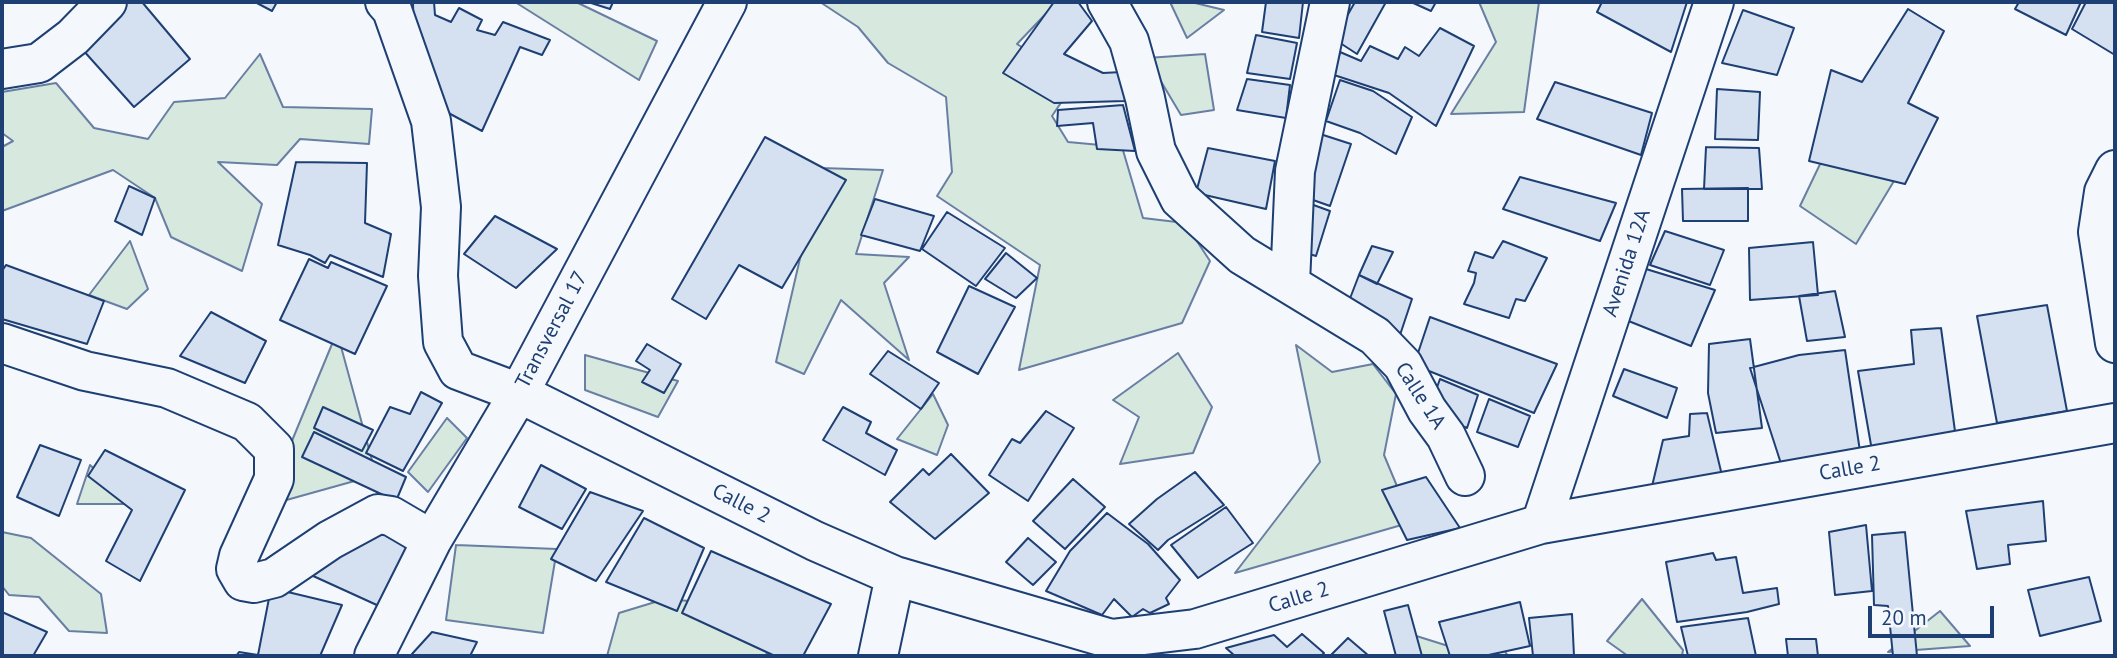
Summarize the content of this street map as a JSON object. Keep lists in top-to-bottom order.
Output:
{
  "streets": {
    "street": [
      "Avenida 12A",
      "Transversal 17",
      "Calle 1A",
      "Calle 2"
    ]
  },
  "crossings": [
    ["Avenida 12A", "Calle 2"],
    ["Transversal 17", "Calle 2"]
  ],
  "scale_bar": "20 m"
}
